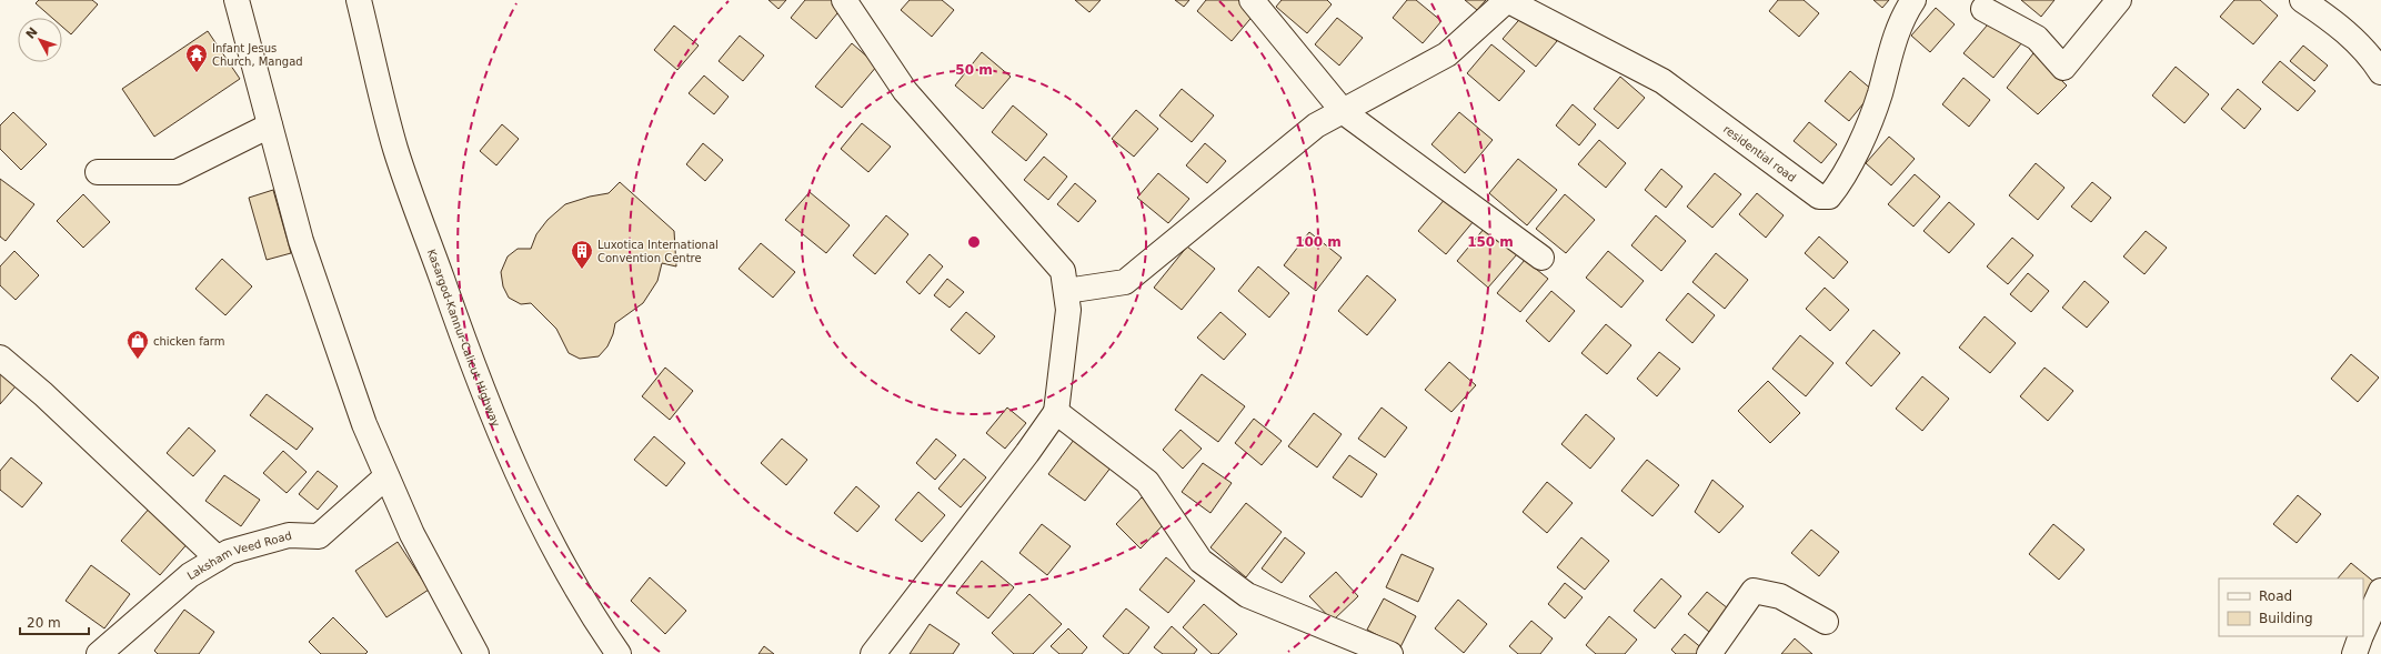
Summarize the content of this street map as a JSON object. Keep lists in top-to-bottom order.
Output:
{
  "streets": {
    "main road": ["residential road", "Kasargod-Kannur-Calicut Highway", "Laksham Veed Road"]
  },
  "places": {
    "temple": ["Infant Jesus Church, Mangad"],
    "building": ["Luxotica International Convention Centre"],
    "shop": ["chicken farm"]
  },
  "legend": ["Road", "Building"],
  "scale_bar": "20 m",
  "north": "top left",
  "rings": ["50 m", "100 m", "150 m"]
}
